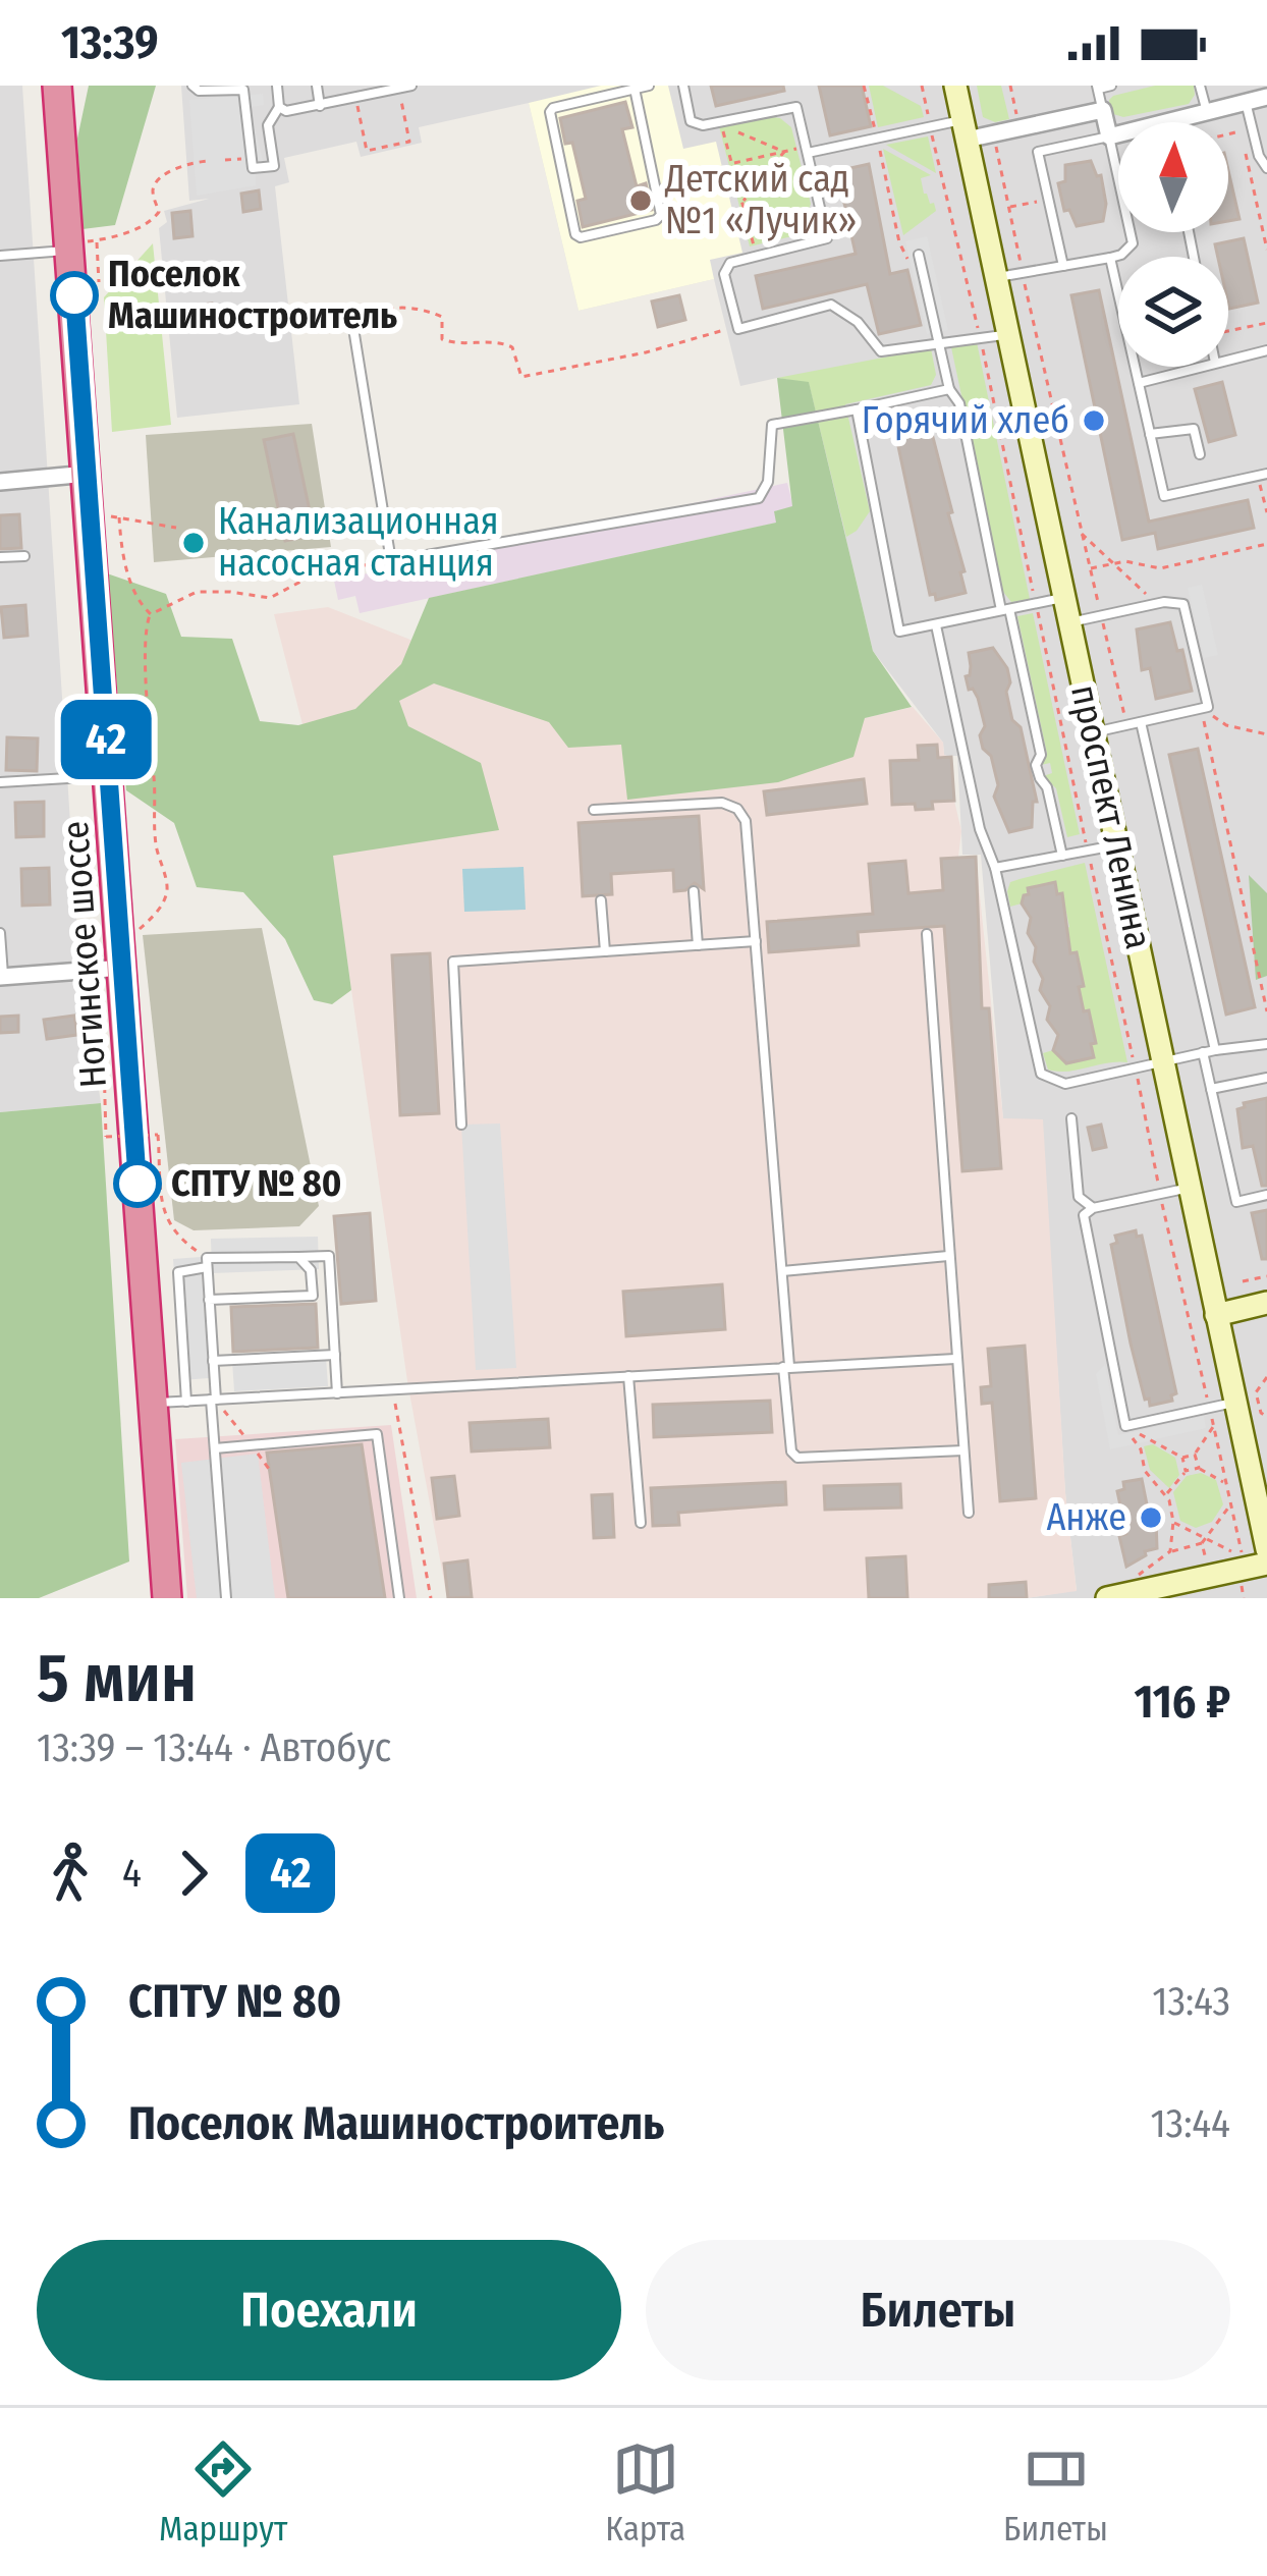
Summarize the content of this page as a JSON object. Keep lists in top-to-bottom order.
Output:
{
  "streets": {
    "highway": ["Ногинское шоссе"],
    "main road": ["проспект Ленина"]
  },
  "places": [
    "Детский сад №1 «Лучик»",
    "Поселок Машиностроитель",
    "Горячий хлеб",
    "Канализационная насосная станция",
    "СПТУ № 80",
    "Анже"
  ],
  "lines": ["bus line 42"],
  "north": "top",
  "page": {
    "status": "13:39",
    "on_map": "42",
    "heading": ["5 мин", "13:39 – 13:44 · Автобус", "116 ₽"],
    "legs": ["4", "42"],
    "list": [
      {
        "name": "СПТУ № 80",
        "value": "13:43"
      },
      {
        "name": "Поселок Машиностроитель",
        "value": "13:44"
      }
    ],
    "buttons": ["Поехали", "Билеты"],
    "tabs": ["Маршрут", "Карта", "Билеты"]
  }
}
